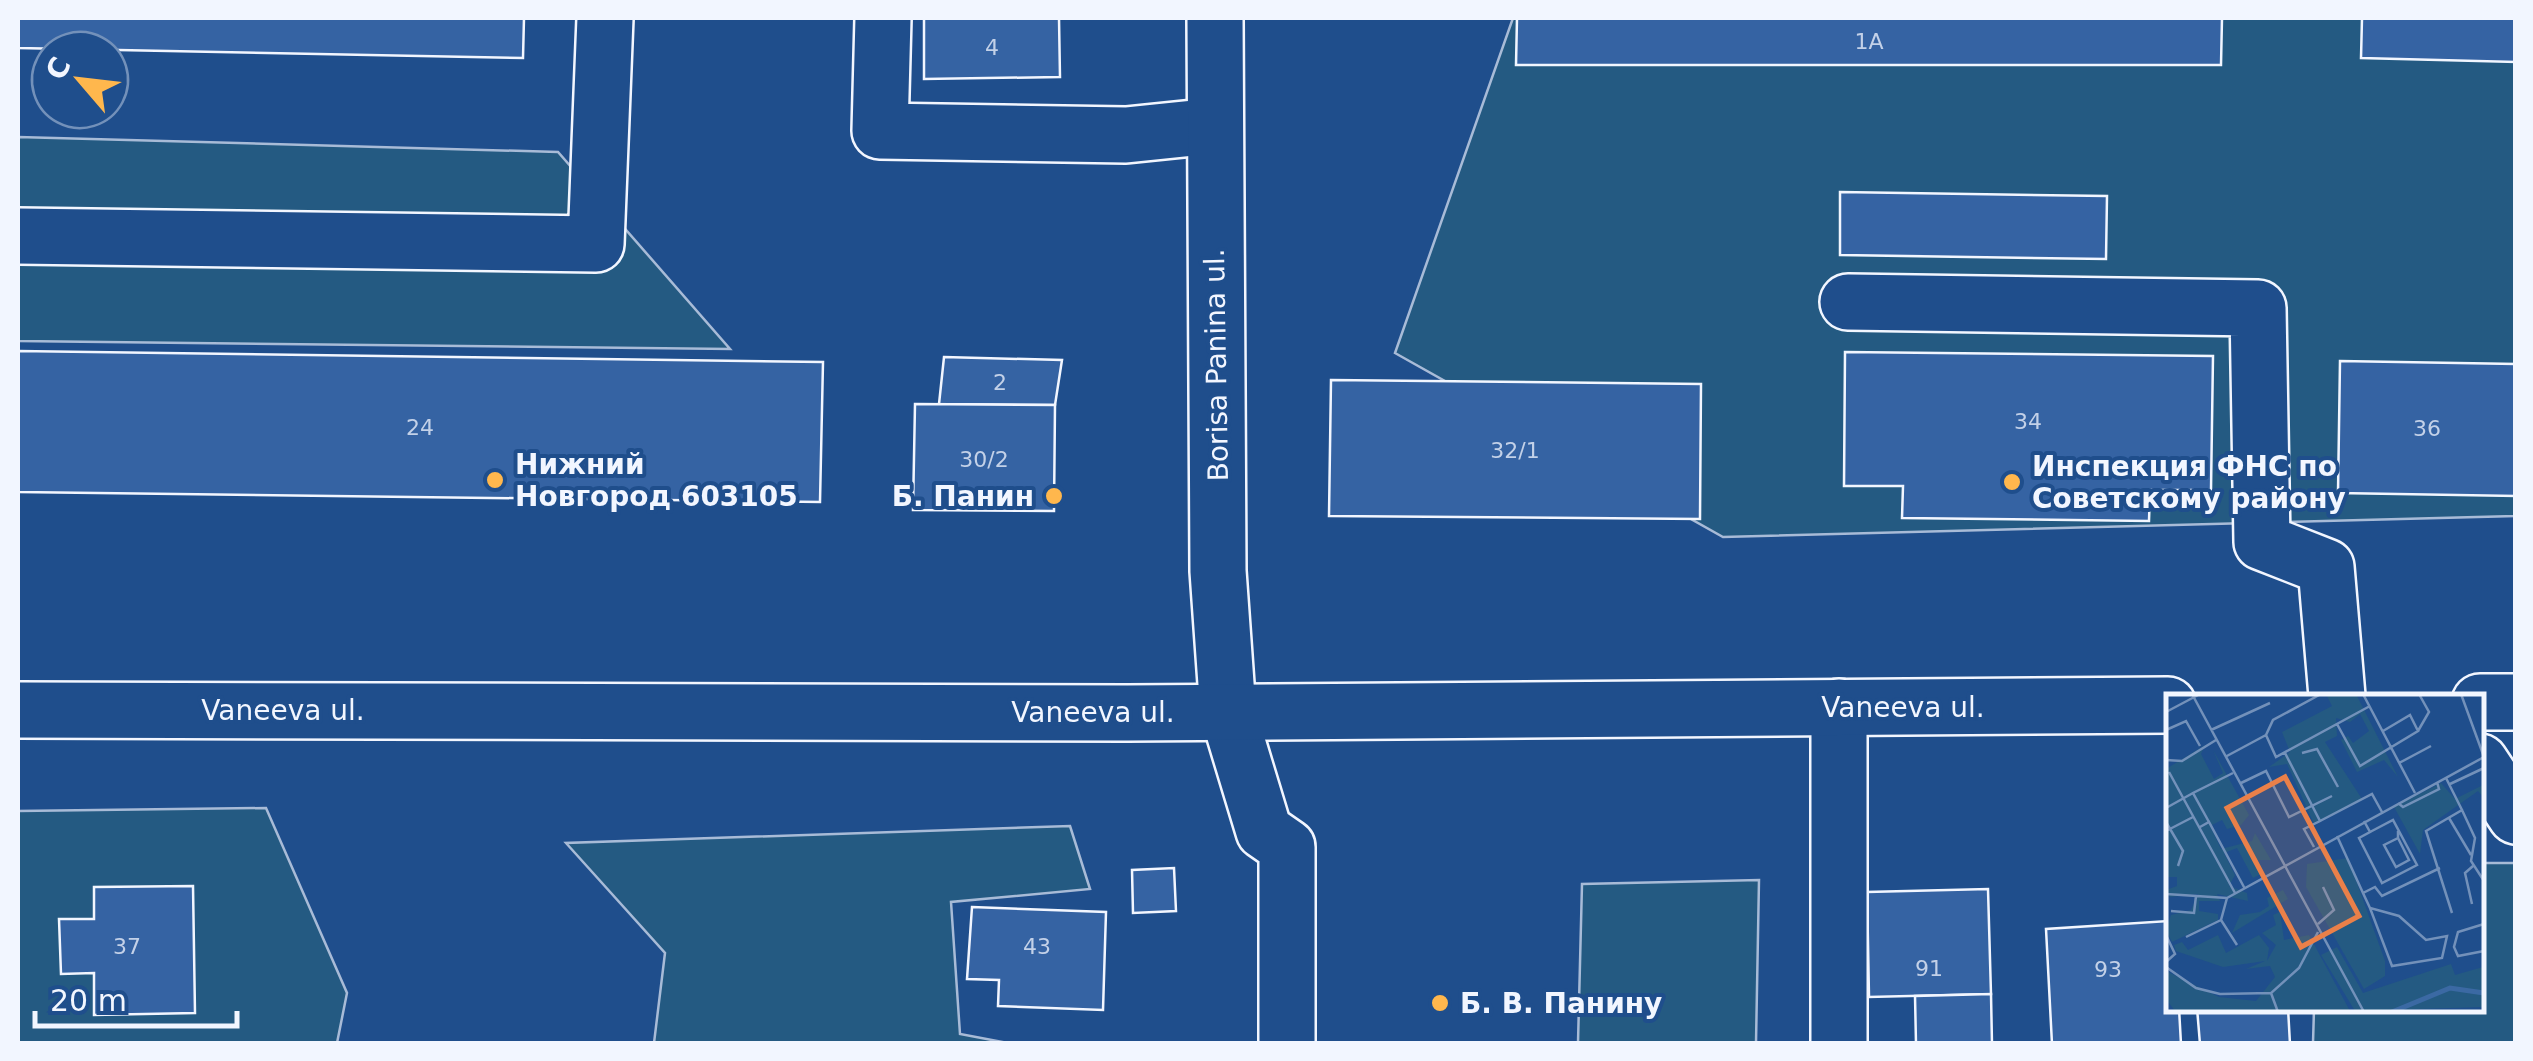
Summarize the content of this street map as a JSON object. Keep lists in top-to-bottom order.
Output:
{
  "streets": {
    "main road": ["Borisa Panina ul.", "Vaneeva ul."]
  },
  "crossings": [
    ["Borisa Panina ul.", "Vaneeva ul."]
  ],
  "places": [
    "Нижний Новгород 603105",
    "Инспекция ФНС по Советскому району",
    "Б. Панин",
    "Б. В. Панину"
  ],
  "house_numbers": [
    "1А",
    "4",
    "2",
    "34",
    "24",
    "36",
    "32/1",
    "30/2",
    "37",
    "43",
    "91",
    "93"
  ],
  "scale_bar": "20 m",
  "north": "top left"
}
